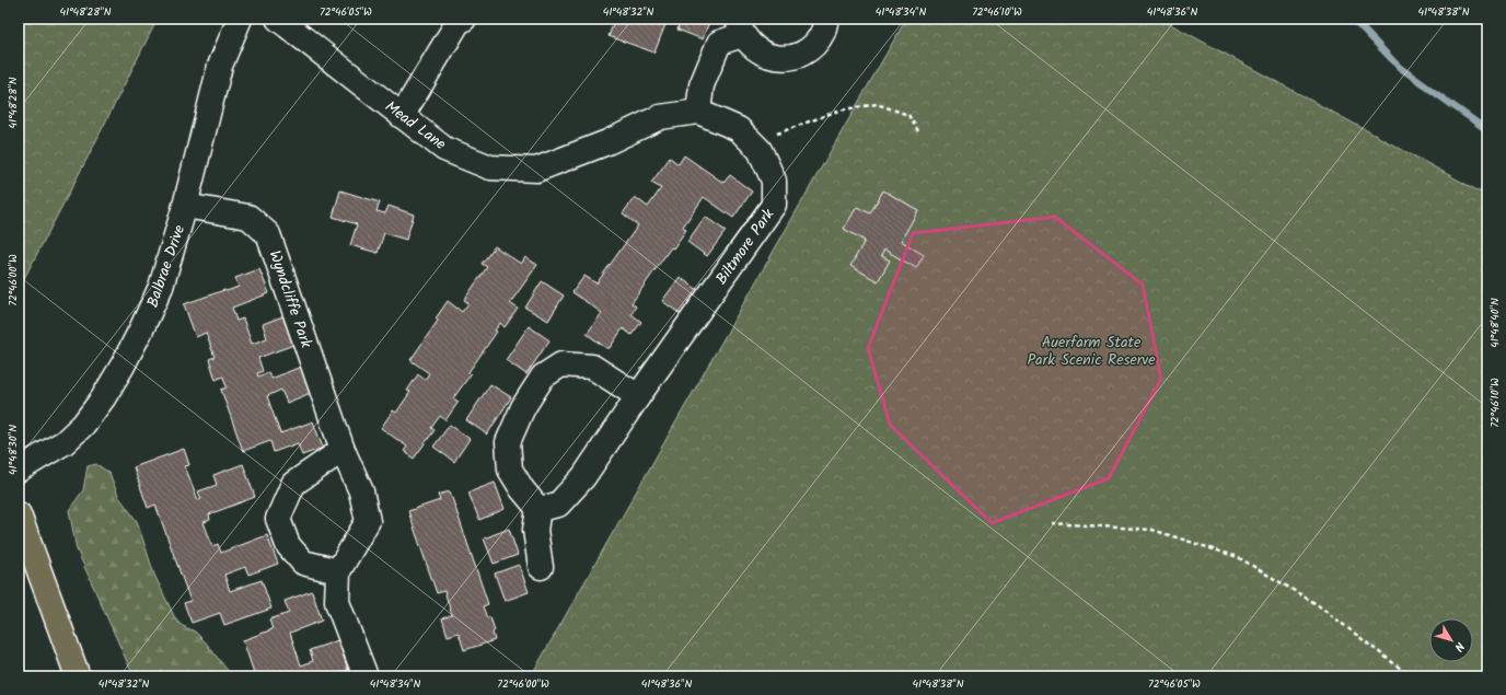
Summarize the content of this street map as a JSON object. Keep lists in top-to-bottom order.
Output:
{
  "streets": {
    "street": [
      "Mead Lane",
      "Biltmore Park",
      "Balbrae Drive",
      "Wyndcliffe Park"
    ]
  },
  "crossings": [
    ["Mead Lane", "Biltmore Park"],
    ["Balbrae Drive", "Wyndcliffe Park"]
  ],
  "parks": ["Auerfarm State Park Scenic Reserve"],
  "north": "bottom right",
  "coordinates": [
    "41°48'28\"N",
    "72°46'05\"W",
    "41°48'32\"N",
    "41°48'34\"N",
    "72°46'10\"W",
    "41°48'36\"N",
    "41°48'38\"N",
    "72°46'00\"W",
    "41°48'40\"N",
    "41°48'30\"N"
  ]
}
